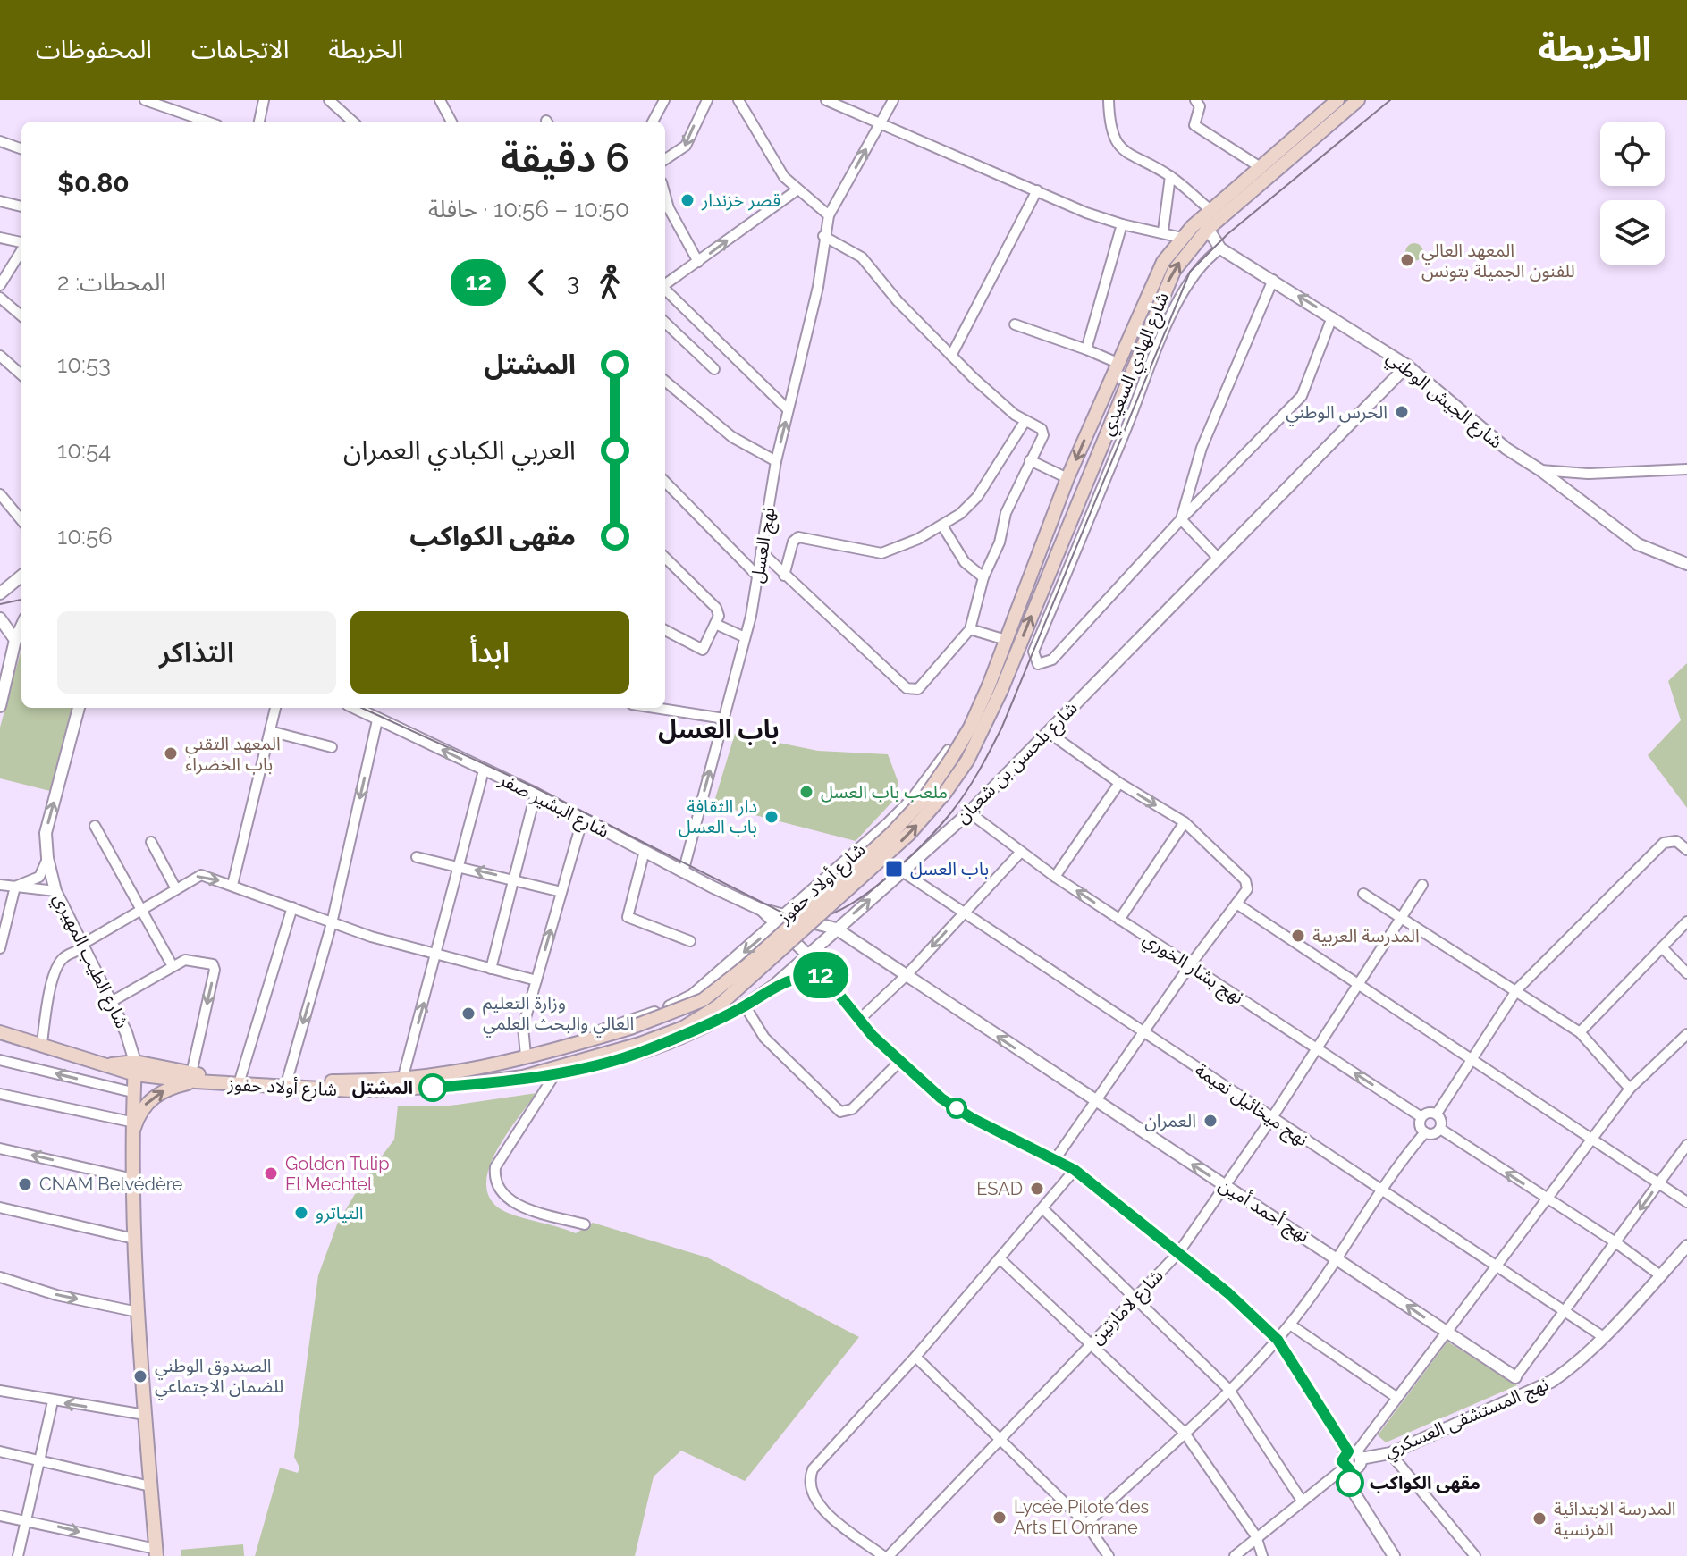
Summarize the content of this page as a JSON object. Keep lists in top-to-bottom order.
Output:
{
  "streets": {
    "main road": ["شارع الهادي السعيدي", "شارع أولاد حفوز", "شارع الطيب المهيري"],
    "street": [
      "شارع الجيش الوطني",
      "نهج العسل",
      "شارع بلحسن بن شعبان",
      "شارع البشير صفر",
      "نهج بشار الخوري",
      "نهج ميخائيل نعيمة",
      "نهج أحمد أمين",
      "شارع لامارتين",
      "نهج المستشفى العسكري"
    ]
  },
  "crossings": [
    ["شارع الهادي السعيدي", "شارع الجيش الوطني"],
    ["شارع الهادي السعيدي", "شارع أولاد حفوز"],
    ["شارع الجيش الوطني", "شارع بلحسن بن شعبان"],
    ["نهج العسل", "شارع البشير صفر"],
    ["شارع بلحسن بن شعبان", "شارع أولاد حفوز"],
    ["شارع بلحسن بن شعبان", "نهج بشار الخوري"],
    ["شارع بلحسن بن شعبان", "نهج ميخائيل نعيمة"],
    ["شارع بلحسن بن شعبان", "نهج أحمد أمين"],
    ["شارع البشير صفر", "نهج أحمد أمين"],
    ["شارع أولاد حفوز", "شارع الطيب المهيري"],
    ["شارع أولاد حفوز", "نهج أحمد أمين"],
    ["نهج بشار الخوري", "شارع لامارتين"],
    ["نهج ميخائيل نعيمة", "نهج أحمد أمين"],
    ["نهج ميخائيل نعيمة", "شارع لامارتين"],
    ["نهج ميخائيل نعيمة", "نهج المستشفى العسكري"],
    ["نهج أحمد أمين", "شارع لامارتين"]
  ],
  "one_way": ["نهج العسل"],
  "districts": ["باب العسل"],
  "places": {
    "other": [
      "قصر خزندار",
      "المعهد العالي للفنون الجميلة بتونس",
      "الحرس الوطني",
      "المعهد التقني باب الخضراء",
      "ملعب باب العسل",
      "دار الثقافة باب العسل",
      "المدرسة العربية",
      "وزارة التعليم العالي والبحث العلمي",
      "المشتل",
      "العمران",
      "Golden Tulip El Mechtel",
      "CNAM Belvédère",
      "ESAD",
      "التياترو",
      "الصندوق الوطني للضمان الاجتماعي",
      "مقهى الكواكب",
      "Lycée Pilote des Arts El Omrane",
      "المدرسة الابتدائية الفرنسية"
    ],
    "transit": ["باب العسل"]
  },
  "lines": ["bus line 12"],
  "page": {
    "header": "الخريطة",
    "nav": ["الخريطة", "الاتجاهات", "المحفوظات"],
    "on_map": "12",
    "heading": ["6 دقيقة", "10:50 – 10:56 · حافلة", "$0.80"],
    "legs": ["3", "12", "المحطات: 2"],
    "list": [
      {
        "name": "المشتل",
        "value": "10:53"
      },
      {
        "name": "العربي الكبادي العمران",
        "value": "10:54"
      },
      {
        "name": "مقهى الكواكب",
        "value": "10:56"
      }
    ],
    "buttons": ["ابدأ", "التذاكر"]
  }
}
